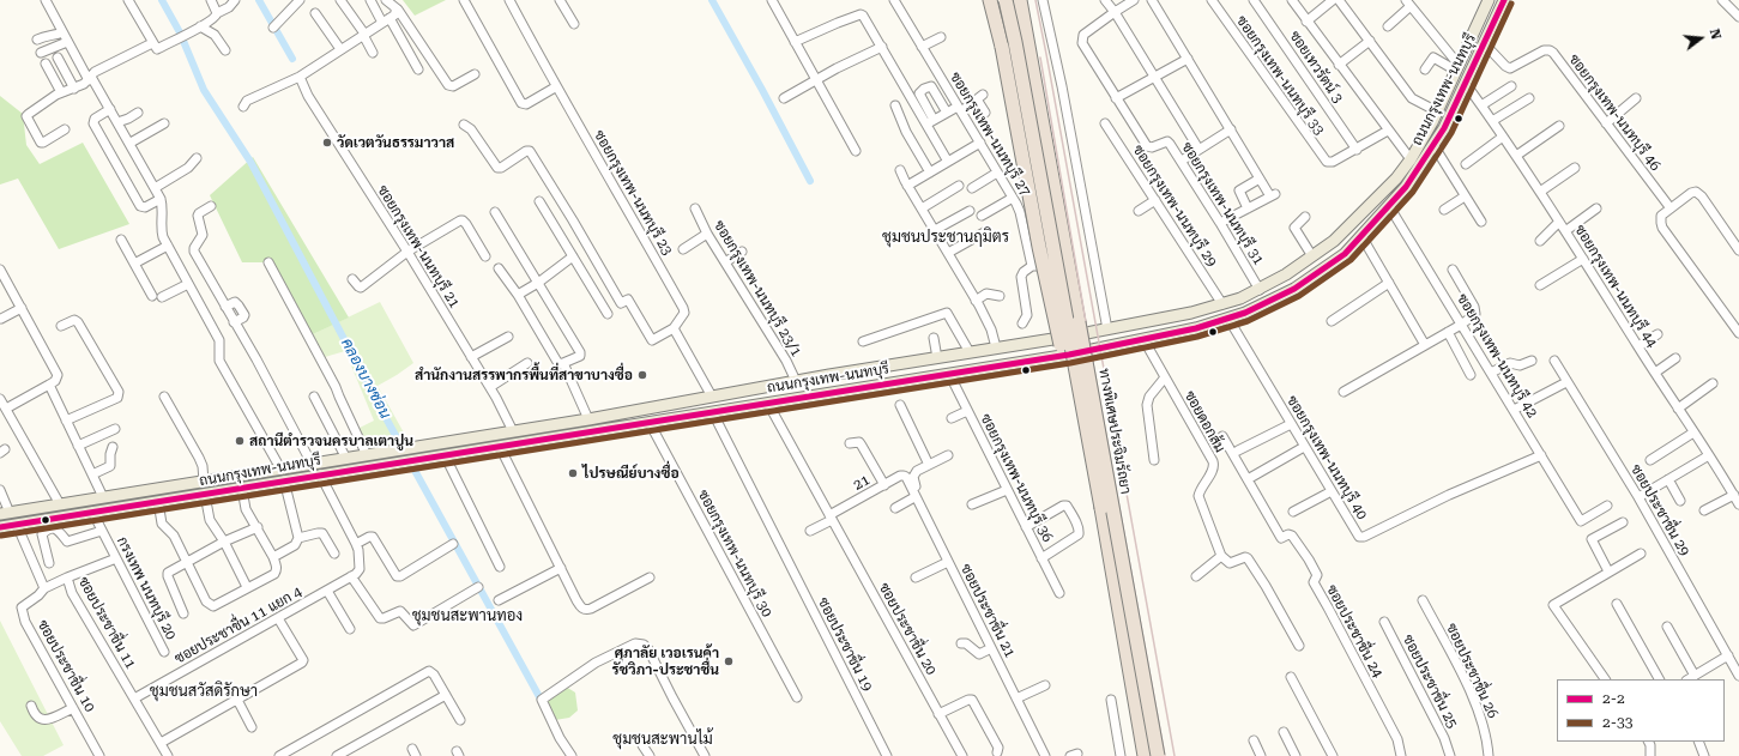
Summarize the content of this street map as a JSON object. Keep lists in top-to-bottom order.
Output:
{
  "streets": {
    "highway": ["ทางพิเศษประจิมรัถยา"],
    "main road": ["ถนนกรุงเทพ-นนทบุรี"],
    "street": [
      "ซอยเทวรัตน์ 3",
      "ซอยกรุงเทพ-นนทบุรี 33",
      "ซอยกรุงเทพ-นนทบุรี 46",
      "ซอยกรุงเทพ-นนทบุรี 27",
      "ซอยกรุงเทพ-นนทบุรี 23",
      "ซอยกรุงเทพ-นนทบุรี 31",
      "ซอยกรุงเทพ-นนทบุรี 29",
      "ซอยกรุงเทพ-นนทบุรี 21",
      "ซอยกรุงเทพ-นนทบุรี 44",
      "ซอยกรุงเทพ-นนทบุรี 23/1",
      "ซอยกรุงเทพ-นนทบุรี 42",
      "ซอยดอกส้ม",
      "ซอยกรุงเทพ-นนทบุรี 40",
      "ซอยกรุงเทพ-นนทบุรี 36",
      "21",
      "ซอยประชาชื่น 29",
      "ซอยกรุงเทพ-นนทบุรี 30",
      "กรงเทพ นนทบุรี 20",
      "ซอยประชาชื่น 21",
      "ซอยประชาชื่น 11",
      "ซอยประชาชื่น 11 แยก 4",
      "ซอยประชาชื่น 20",
      "ซอยประชาชื่น 24",
      "ซอยประชาชื่น 19",
      "ซอยประชาชื่น 10",
      "ซอยประชาชื่น 26",
      "ซอยประชาชื่น 25"
    ]
  },
  "crossings": [
    ["ซอยเทวรัตน์ 3", "ซอยกรุงเทพ-นนทบุรี 33"],
    ["ถนนกรุงเทพ-นนทบุรี", "ซอยกรุงเทพ-นนทบุรี 46"],
    ["ถนนกรุงเทพ-นนทบุรี", "ซอยกรุงเทพ-นนทบุรี 31"],
    ["ถนนกรุงเทพ-นนทบุรี", "ซอยกรุงเทพ-นนทบุรี 29"],
    ["ถนนกรุงเทพ-นนทบุรี", "ซอยกรุงเทพ-นนทบุรี 21"],
    ["ถนนกรุงเทพ-นนทบุรี", "ซอยกรุงเทพ-นนทบุรี 44"],
    ["ถนนกรุงเทพ-นนทบุรี", "ซอยกรุงเทพ-นนทบุรี 23/1"],
    ["ถนนกรุงเทพ-นนทบุรี", "ซอยกรุงเทพ-นนทบุรี 42"],
    ["ถนนกรุงเทพ-นนทบุรี", "ซอยดอกส้ม"],
    ["ถนนกรุงเทพ-นนทบุรี", "ซอยกรุงเทพ-นนทบุรี 40"],
    ["ถนนกรุงเทพ-นนทบุรี", "ซอยกรุงเทพ-นนทบุรี 36"],
    ["ถนนกรุงเทพ-นนทบุรี", "ซอยกรุงเทพ-นนทบุรี 30"],
    ["ถนนกรุงเทพ-นนทบุรี", "กรงเทพ นนทบุรี 20"],
    ["ถนนกรุงเทพ-นนทบุรี", "ซอยประชาชื่น 20"],
    ["ถนนกรุงเทพ-นนทบุรี", "ซอยประชาชื่น 19"],
    ["ซอยกรุงเทพ-นนทบุรี 42", "ซอยกรุงเทพ-นนทบุรี 40"],
    ["21", "ซอยประชาชื่น 21"],
    ["21", "ซอยประชาชื่น 20"],
    ["กรงเทพ นนทบุรี 20", "ซอยประชาชื่น 10"],
    ["ซอยประชาชื่น 11", "ซอยประชาชื่น 11 แยก 4"],
    ["ซอยประชาชื่น 11", "ซอยประชาชื่น 10"]
  ],
  "districts": [
    "ชุมชนประชานฤมิตร",
    "ชุมชนสะพานทอง",
    "ชุมชนสวัสดิรักษา",
    "ชุมชนสะพานไม้"
  ],
  "water": ["คลองบางซ่อน"],
  "places": [
    "วัดเวตวันธรรมาวาส",
    "สำนักงานสรรพากรพื้นที่สาขาบางซื่อ",
    "สถานีตำรวจนครบาลเตาปูน",
    "ไปรษณีย์บางซื่อ",
    "ศุภาลัย เวอเรนด้า รัชวิภา-ประชาชื่น"
  ],
  "lines": ["transit line 2-2", "transit line 2-33"],
  "legend": ["2-2", "2-33"],
  "north": "right"
}
